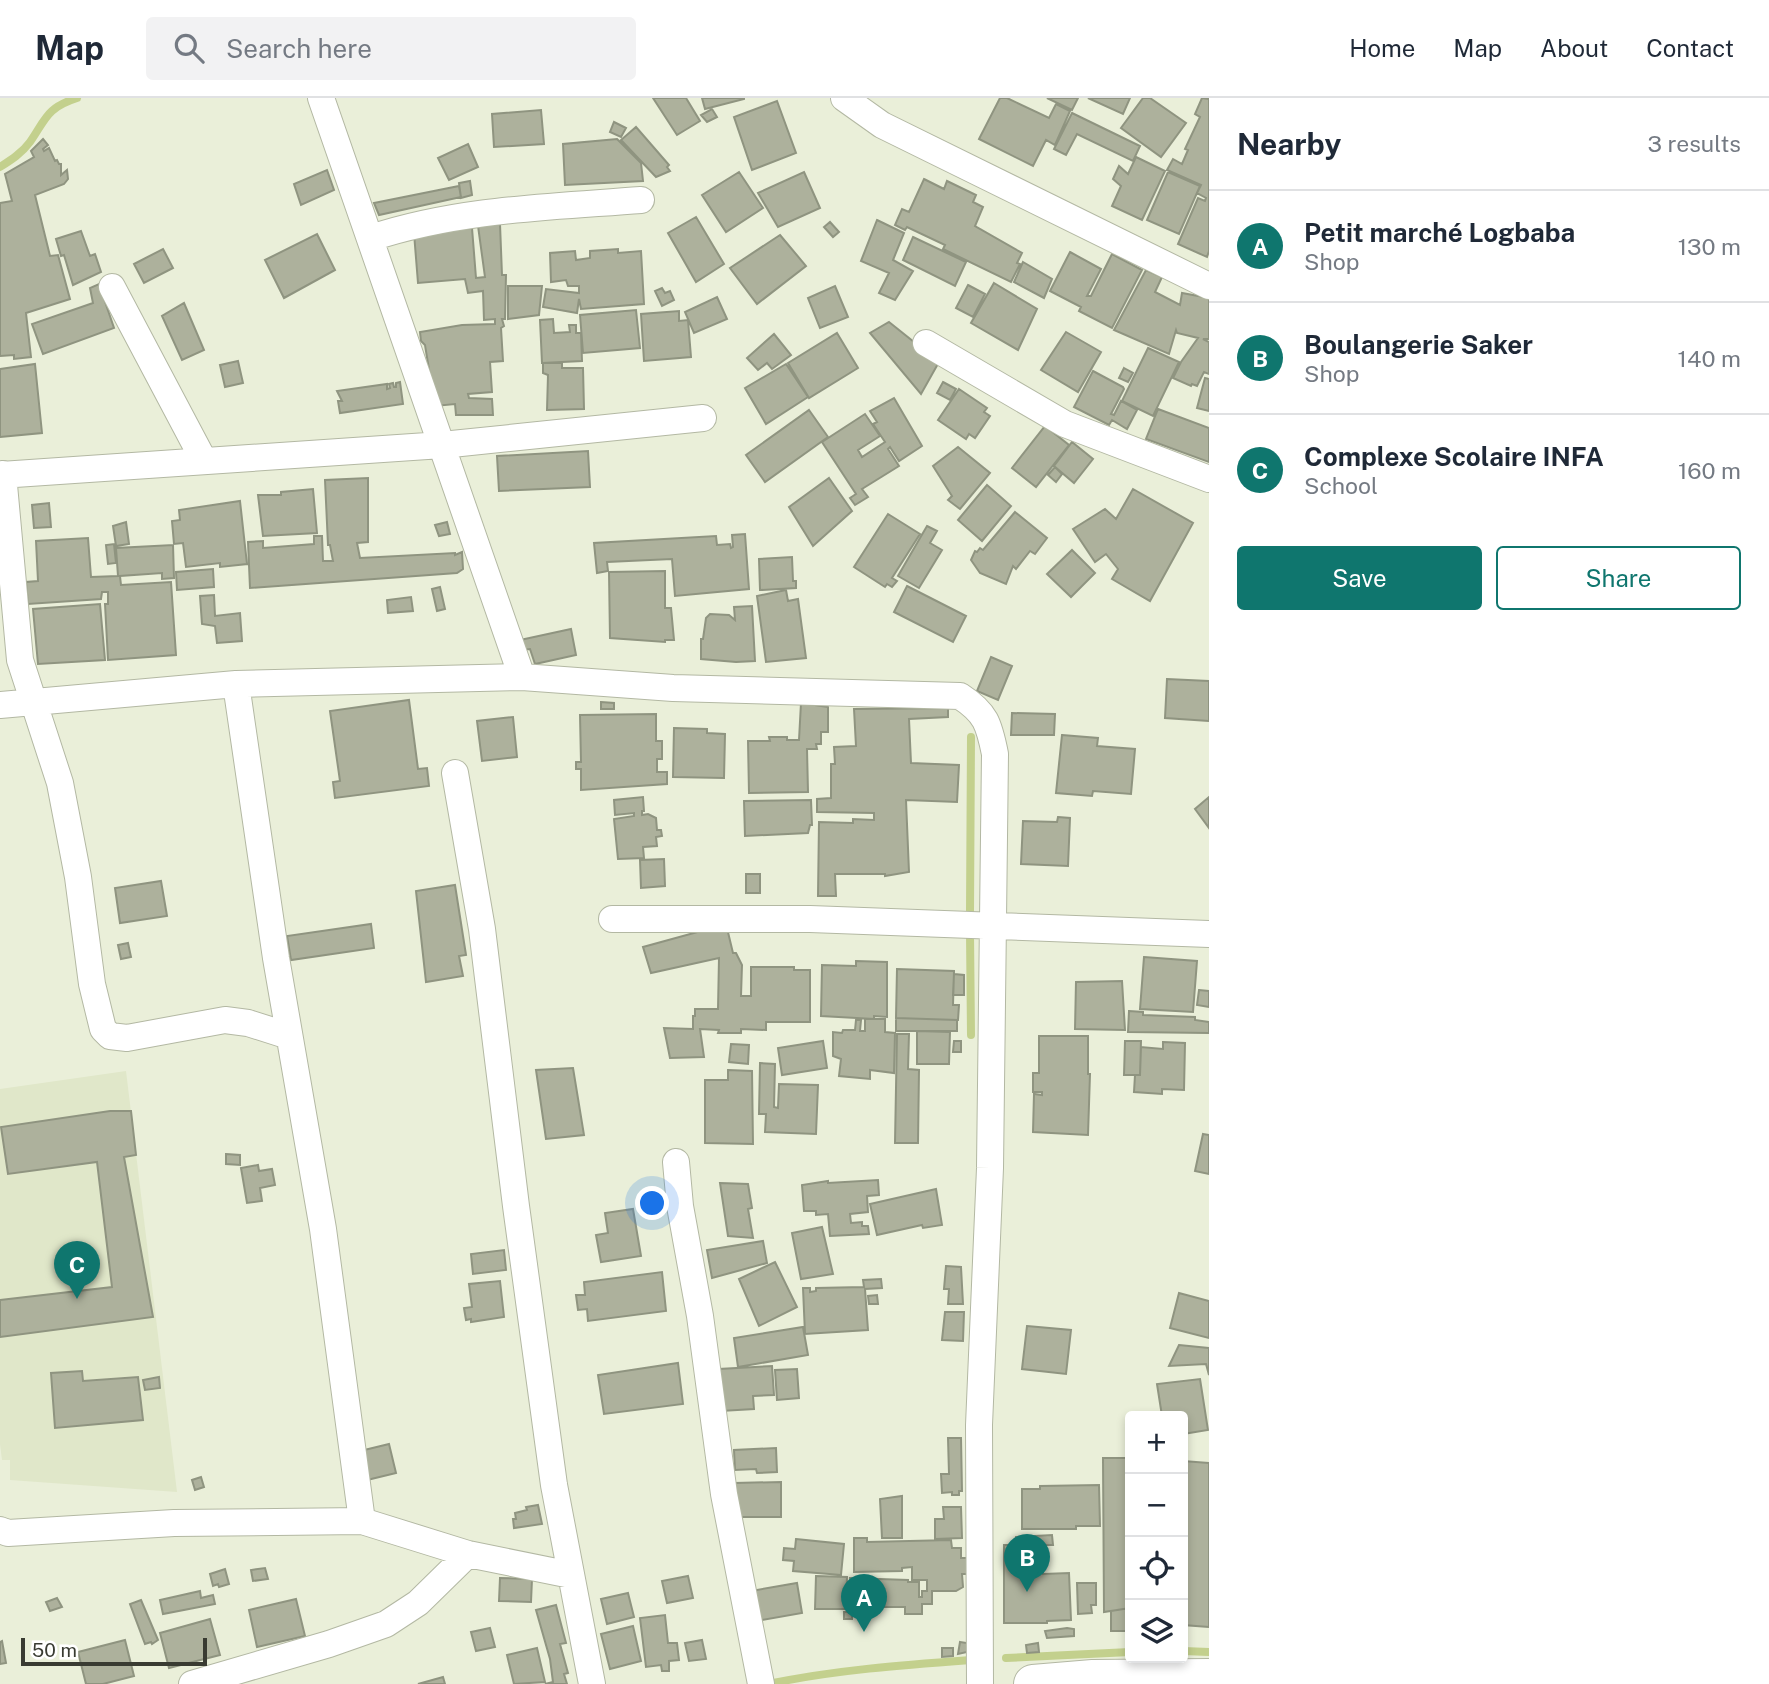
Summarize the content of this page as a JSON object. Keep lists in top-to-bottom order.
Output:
{
  "scale_bar": "50 m",
  "page": {
    "header": "Map",
    "search": "Search here",
    "nav": [
      "Home",
      "Map",
      "About",
      "Contact"
    ],
    "heading": ["Nearby", "3 results"],
    "list": [
      {
        "mark": "A",
        "name": "Petit marché Logbaba",
        "note": "Shop",
        "value": "130 m"
      },
      {
        "mark": "B",
        "name": "Boulangerie Saker",
        "note": "Shop",
        "value": "140 m"
      },
      {
        "mark": "C",
        "name": "Complexe Scolaire INFA",
        "note": "School",
        "value": "160 m"
      }
    ],
    "buttons": ["Save", "Share"],
    "pins": ["C", "B", "A"],
    "map_buttons": ["+", "−"],
    "scale": "50 m"
  }
}
